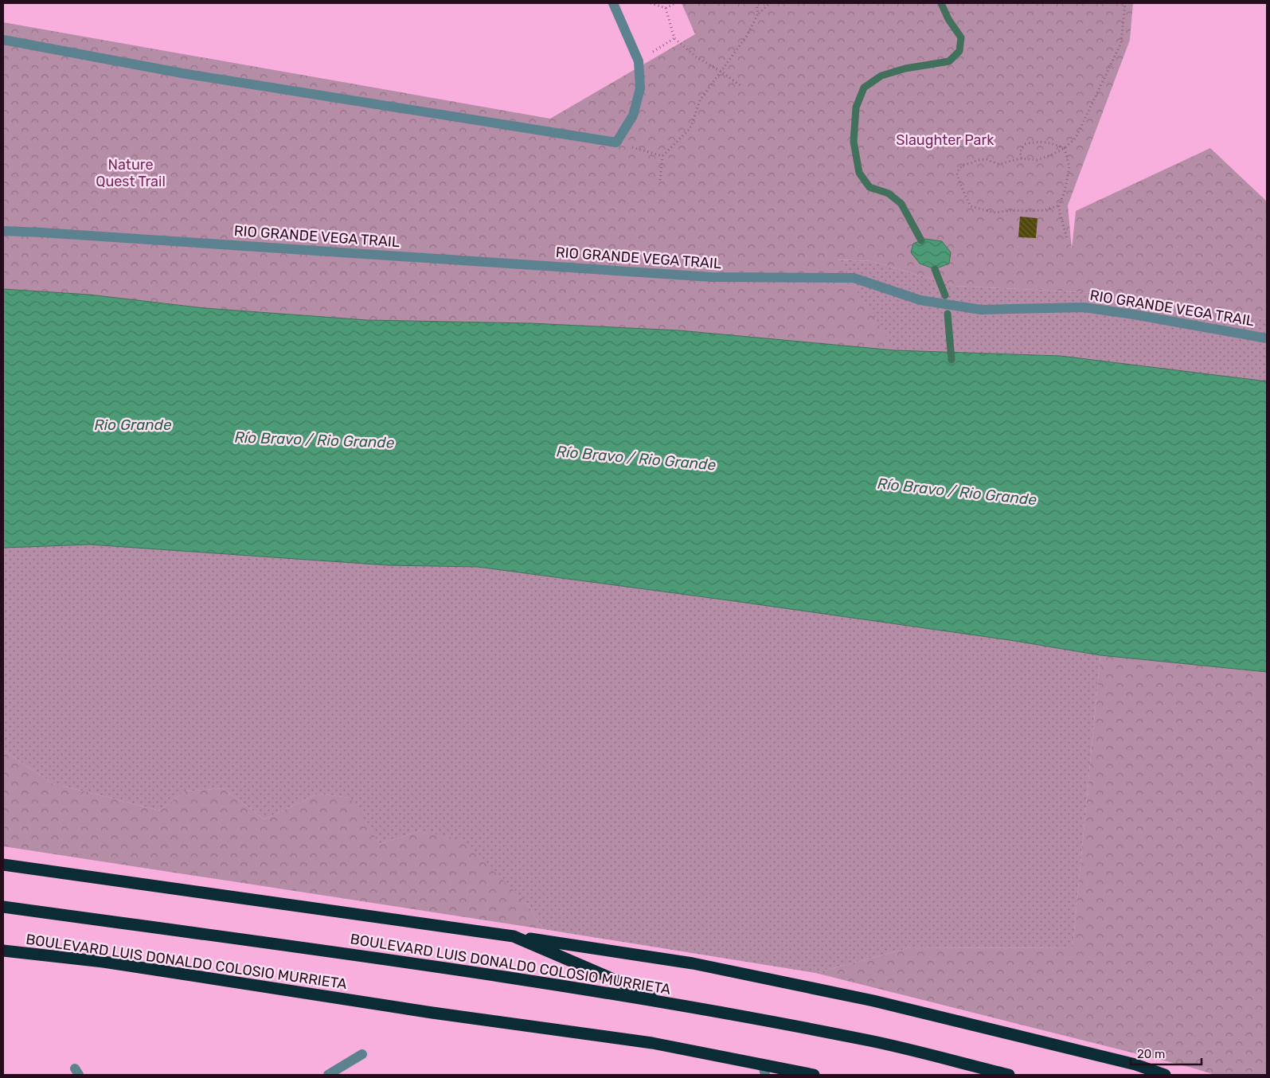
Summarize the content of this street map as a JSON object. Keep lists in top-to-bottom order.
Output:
{
  "streets": {
    "highway": ["BOULEVARD LUIS DONALDO COLOSIO MURRIETA"],
    "street": ["RIO GRANDE VEGA TRAIL"]
  },
  "water": ["Rio Grande", "Río Bravo / Rio Grande"],
  "parks": ["Slaughter Park", "Nature Quest Trail"],
  "scale_bar": "20 m"
}
